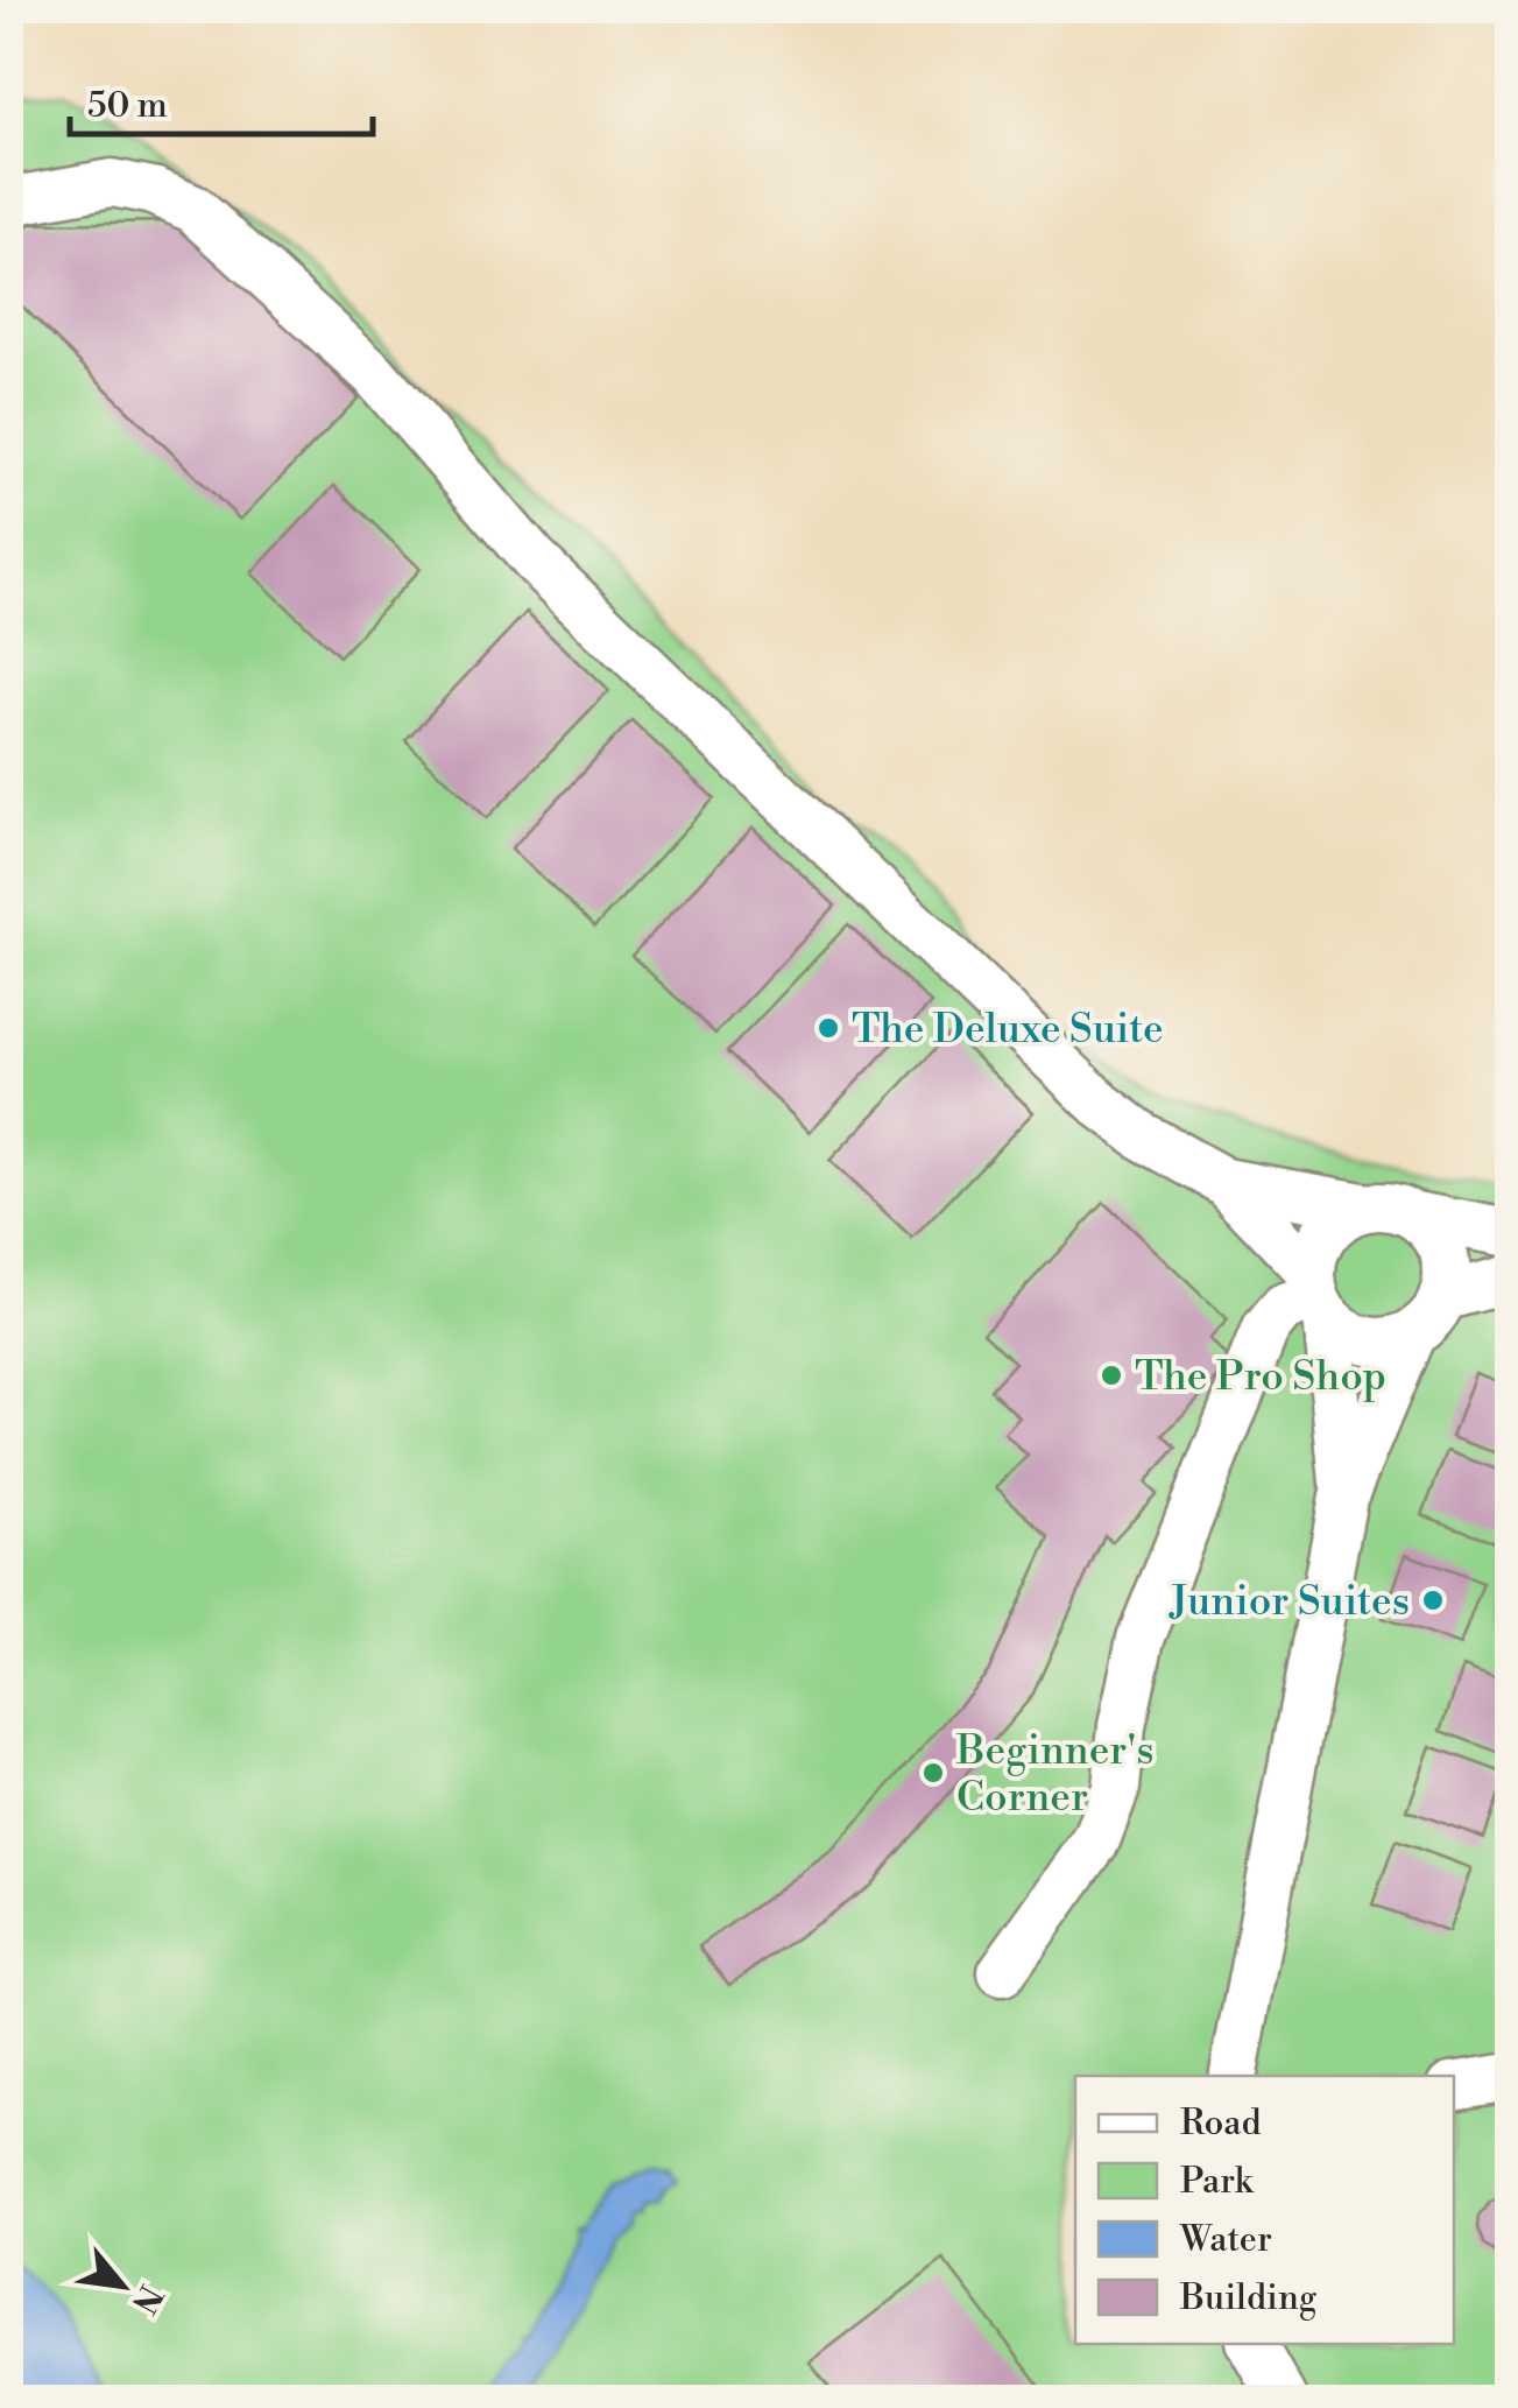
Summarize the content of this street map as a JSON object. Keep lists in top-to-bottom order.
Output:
{
  "places": [
    "The Deluxe Suite",
    "The Pro Shop",
    "Junior Suites",
    "Beginner's Corner"
  ],
  "legend": [
    "Road",
    "Park",
    "Water",
    "Building"
  ],
  "scale_bar": "50 m",
  "north": "bottom right"
}
